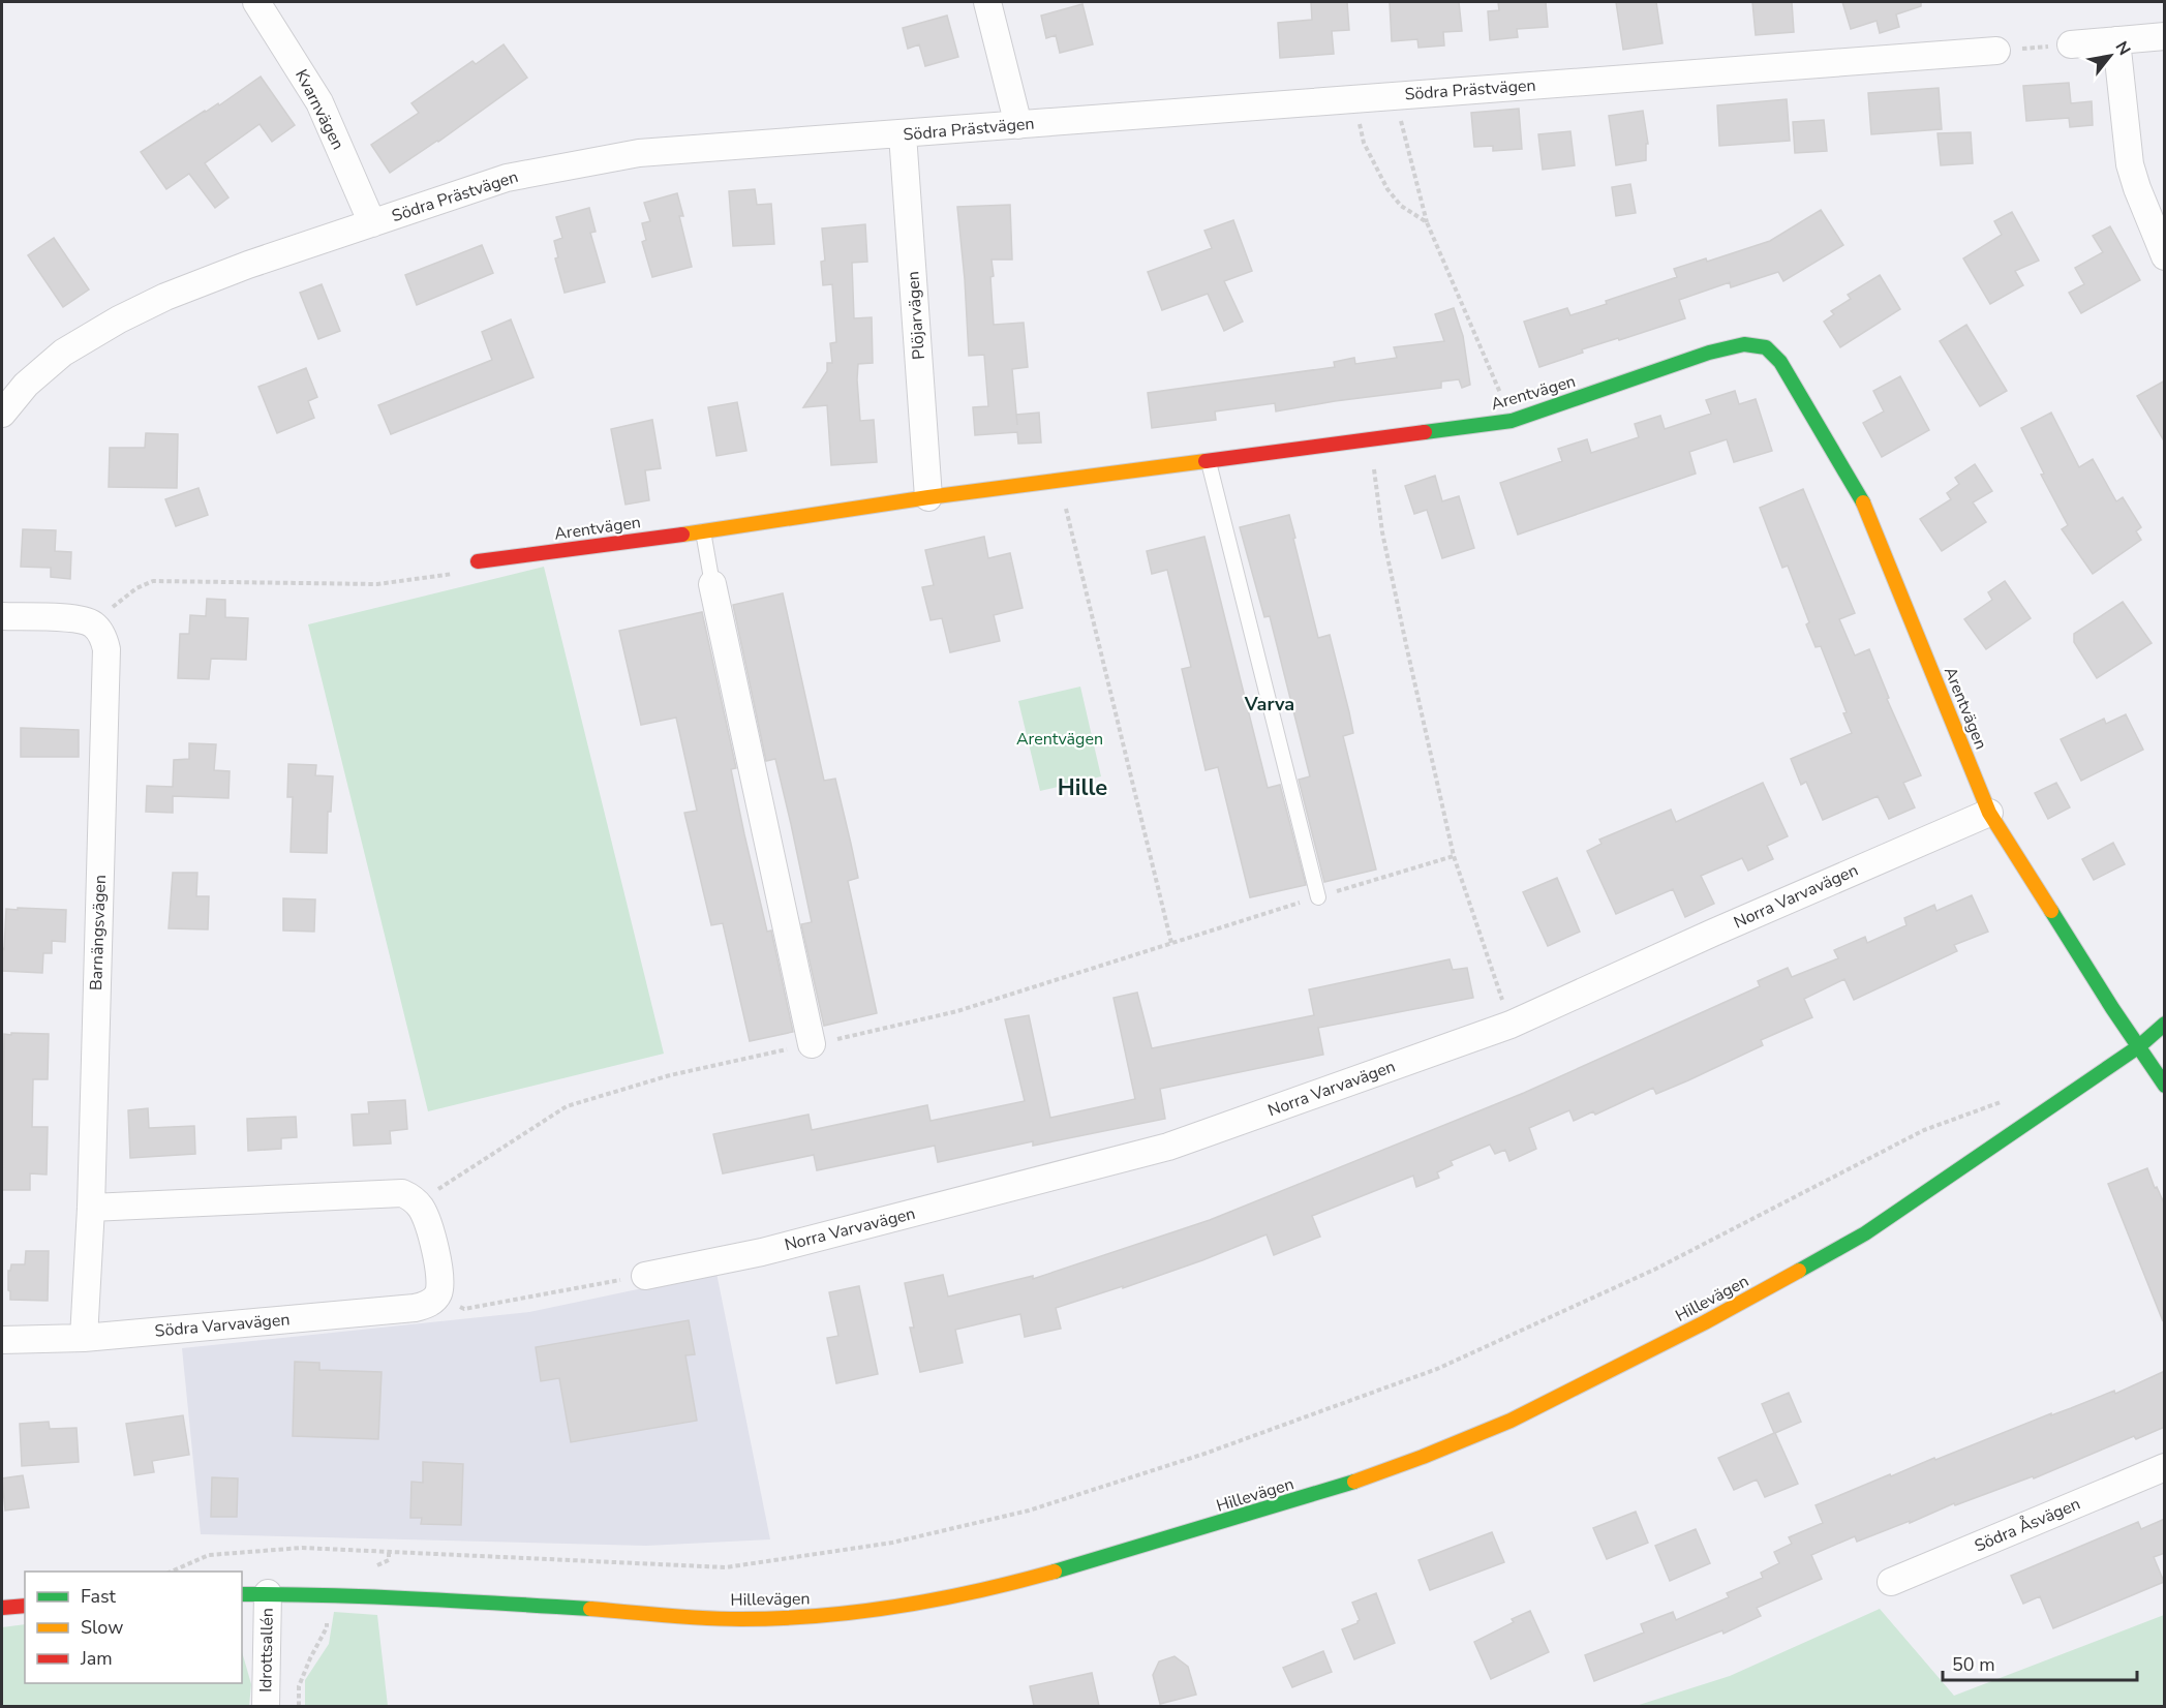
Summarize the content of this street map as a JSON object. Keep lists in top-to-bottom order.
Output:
{
  "streets": {
    "street": [
      "Södra Prästvägen",
      "Kvarnvägen",
      "Plöjarvägen",
      "Arentvägen",
      "Norra Varvavägen",
      "Barnängsvägen",
      "Hillevägen",
      "Södra Varvavägen",
      "Södra Åsvägen",
      "Idrottsallén"
    ]
  },
  "crossings": [
    ["Södra Prästvägen", "Kvarnvägen"],
    ["Södra Prästvägen", "Plöjarvägen"],
    ["Plöjarvägen", "Arentvägen"],
    ["Arentvägen", "Norra Varvavägen"],
    ["Arentvägen", "Hillevägen"],
    ["Barnängsvägen", "Södra Varvavägen"],
    ["Hillevägen", "Idrottsallén"]
  ],
  "districts": ["Varva", "Hille"],
  "parks": ["Arentvägen"],
  "legend": ["Fast", "Slow", "Jam"],
  "scale_bar": "50 m",
  "north": "top right"
}
